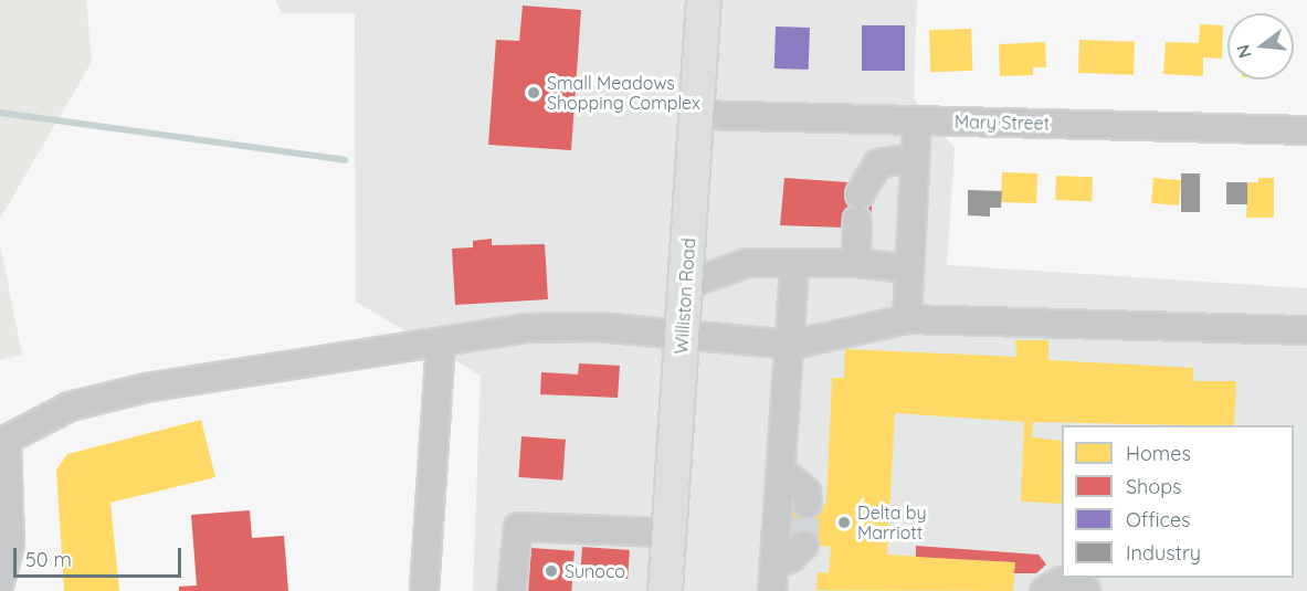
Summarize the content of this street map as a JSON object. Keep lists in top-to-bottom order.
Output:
{
  "streets": {
    "main road": ["Williston Road"],
    "street": ["Mary Street"]
  },
  "crossings": [
    ["Mary Street", "Williston Road"]
  ],
  "places": ["Small Meadows Shopping Complex", "Delta by Marriott", "Sunoco"],
  "legend": [
    "Homes",
    "Shops",
    "Offices",
    "Industry"
  ],
  "scale_bar": "50 m",
  "north": "left"
}
